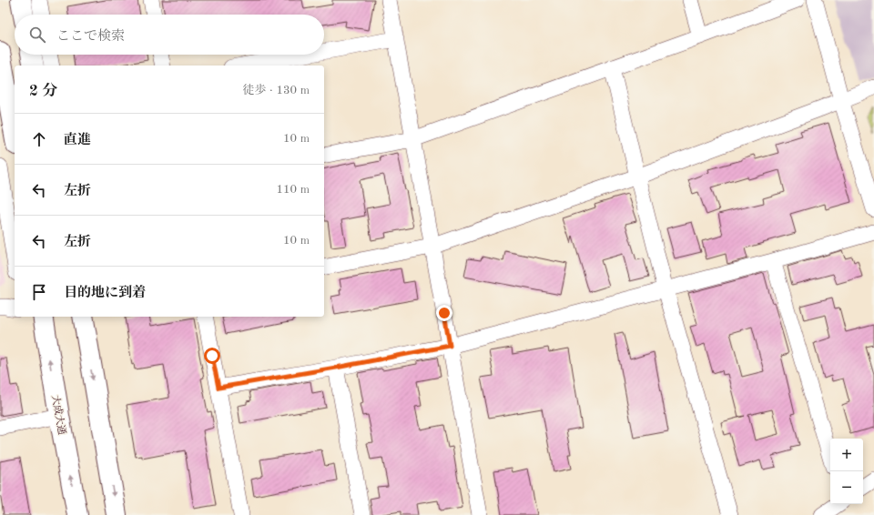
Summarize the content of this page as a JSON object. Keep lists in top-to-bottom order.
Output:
{
  "streets": {
    "street": ["大成大通"]
  },
  "page": {
    "search": "ここで検索",
    "heading": ["2 分", "徒歩 · 130 m"],
    "list": [
      ["直進", "10 m"],
      ["左折", "110 m"],
      ["左折", "10 m"],
      "目的地に到着"
    ],
    "map_buttons": ["+", "−"]
  }
}
